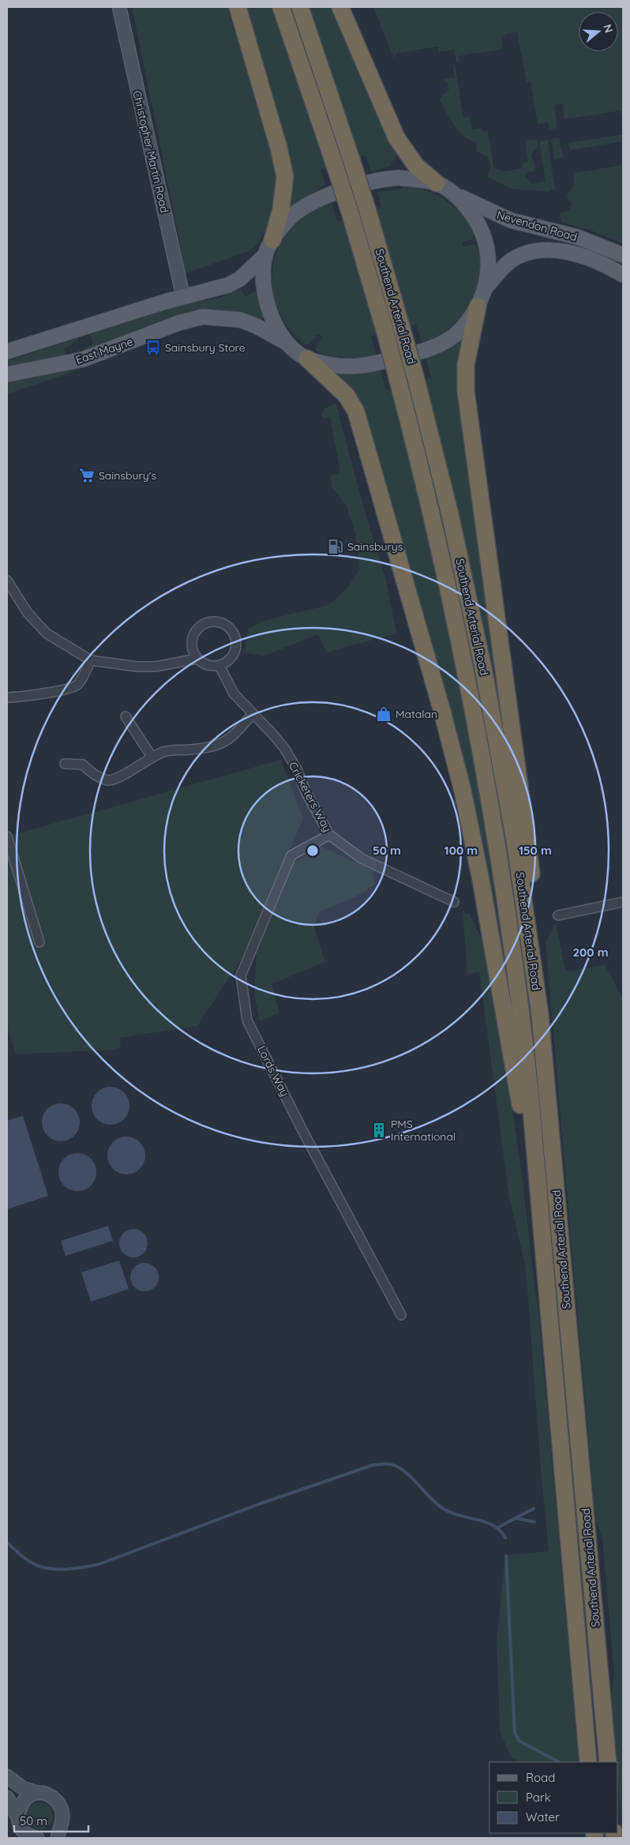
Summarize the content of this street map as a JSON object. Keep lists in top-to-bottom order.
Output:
{
  "streets": {
    "highway": ["Southend Arterial Road"],
    "main road": ["Nevendon Road", "East Mayne"],
    "street": ["Christopher Martin Road", "Cricketers Way", "Lords Way"]
  },
  "crossings": [
    ["Cricketers Way", "Lords Way"]
  ],
  "places": {
    "bus stop": ["Sainsbury Store"],
    "supermarket": ["Sainsbury's"],
    "fuel station": ["Sainsburys"],
    "shop": ["Matalan"],
    "building": ["PMS International"]
  },
  "legend": ["Road", "Park", "Water"],
  "scale_bar": "50 m",
  "north": "right",
  "rings": [
    "50 m",
    "100 m",
    "150 m",
    "200 m"
  ]
}
